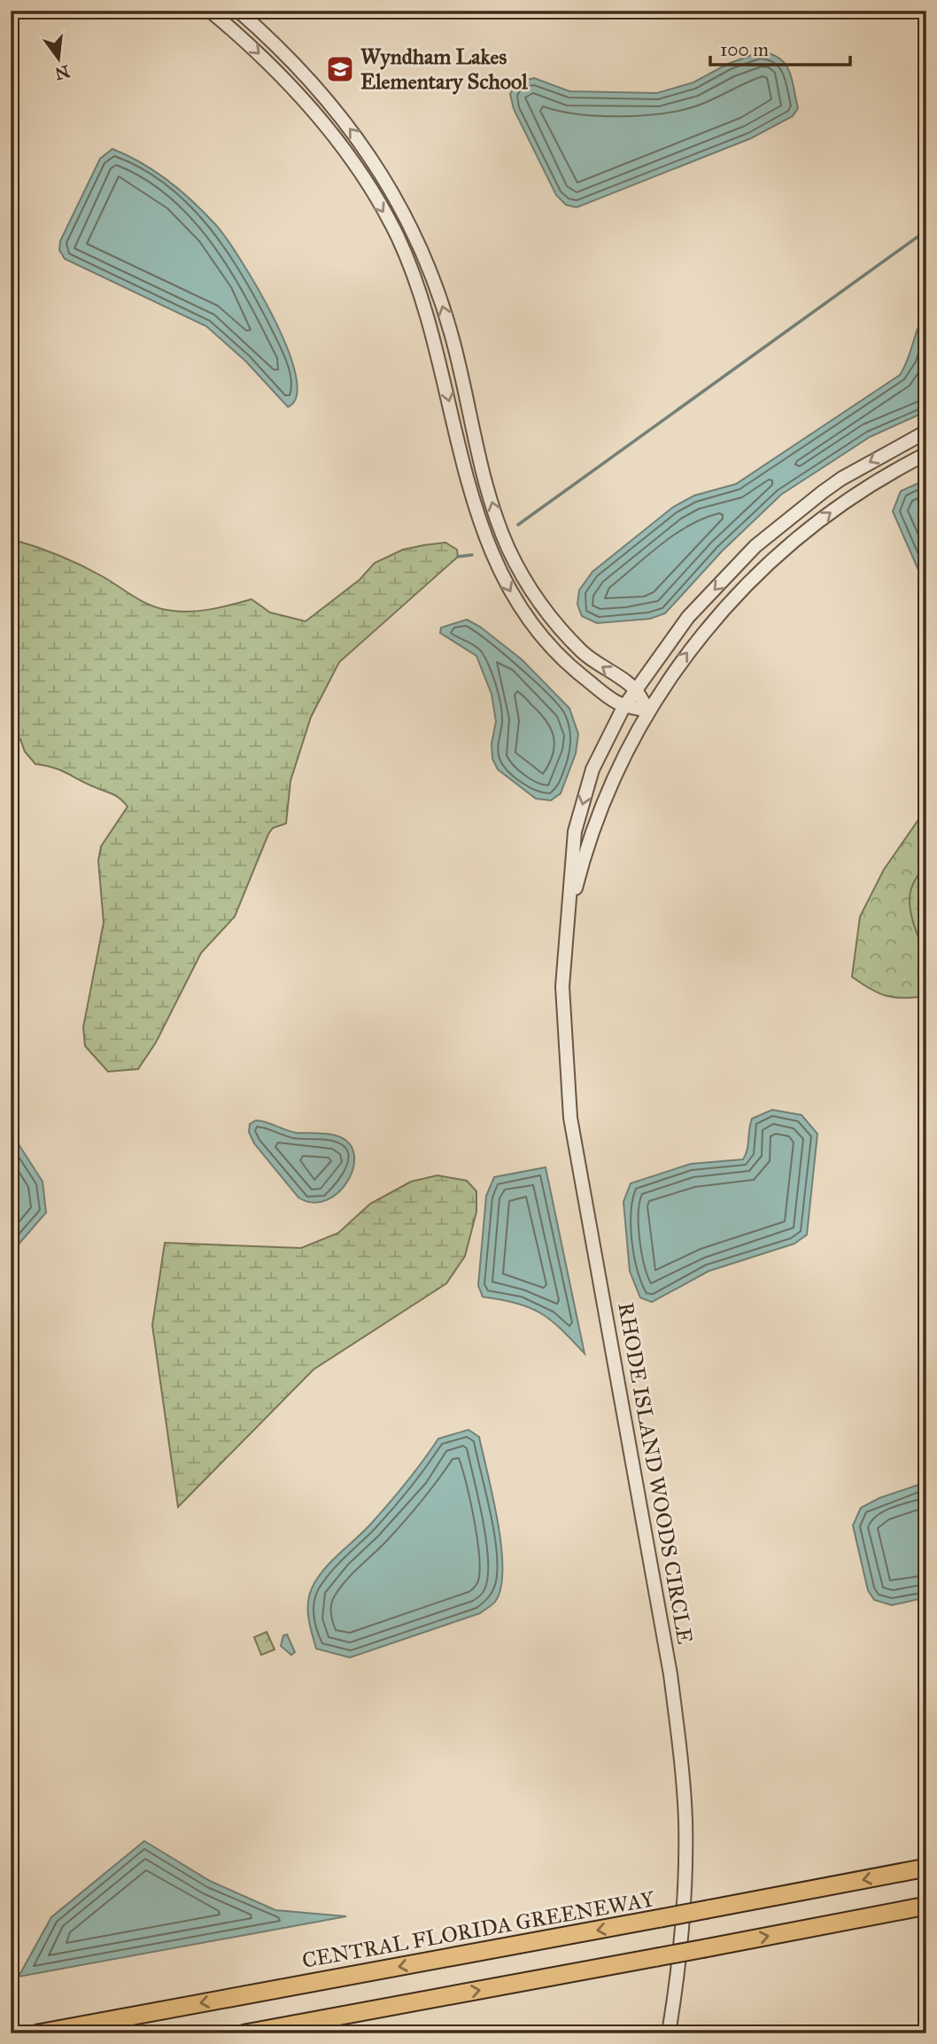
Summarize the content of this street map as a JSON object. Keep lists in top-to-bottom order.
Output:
{
  "streets": {
    "highway": ["CENTRAL FLORIDA GREENEWAY"],
    "street": ["RHODE ISLAND WOODS CIRCLE"]
  },
  "places": {
    "school or university": ["Wyndham Lakes Elementary School"]
  },
  "scale_bar": "100 m",
  "north": "bottom"
}
